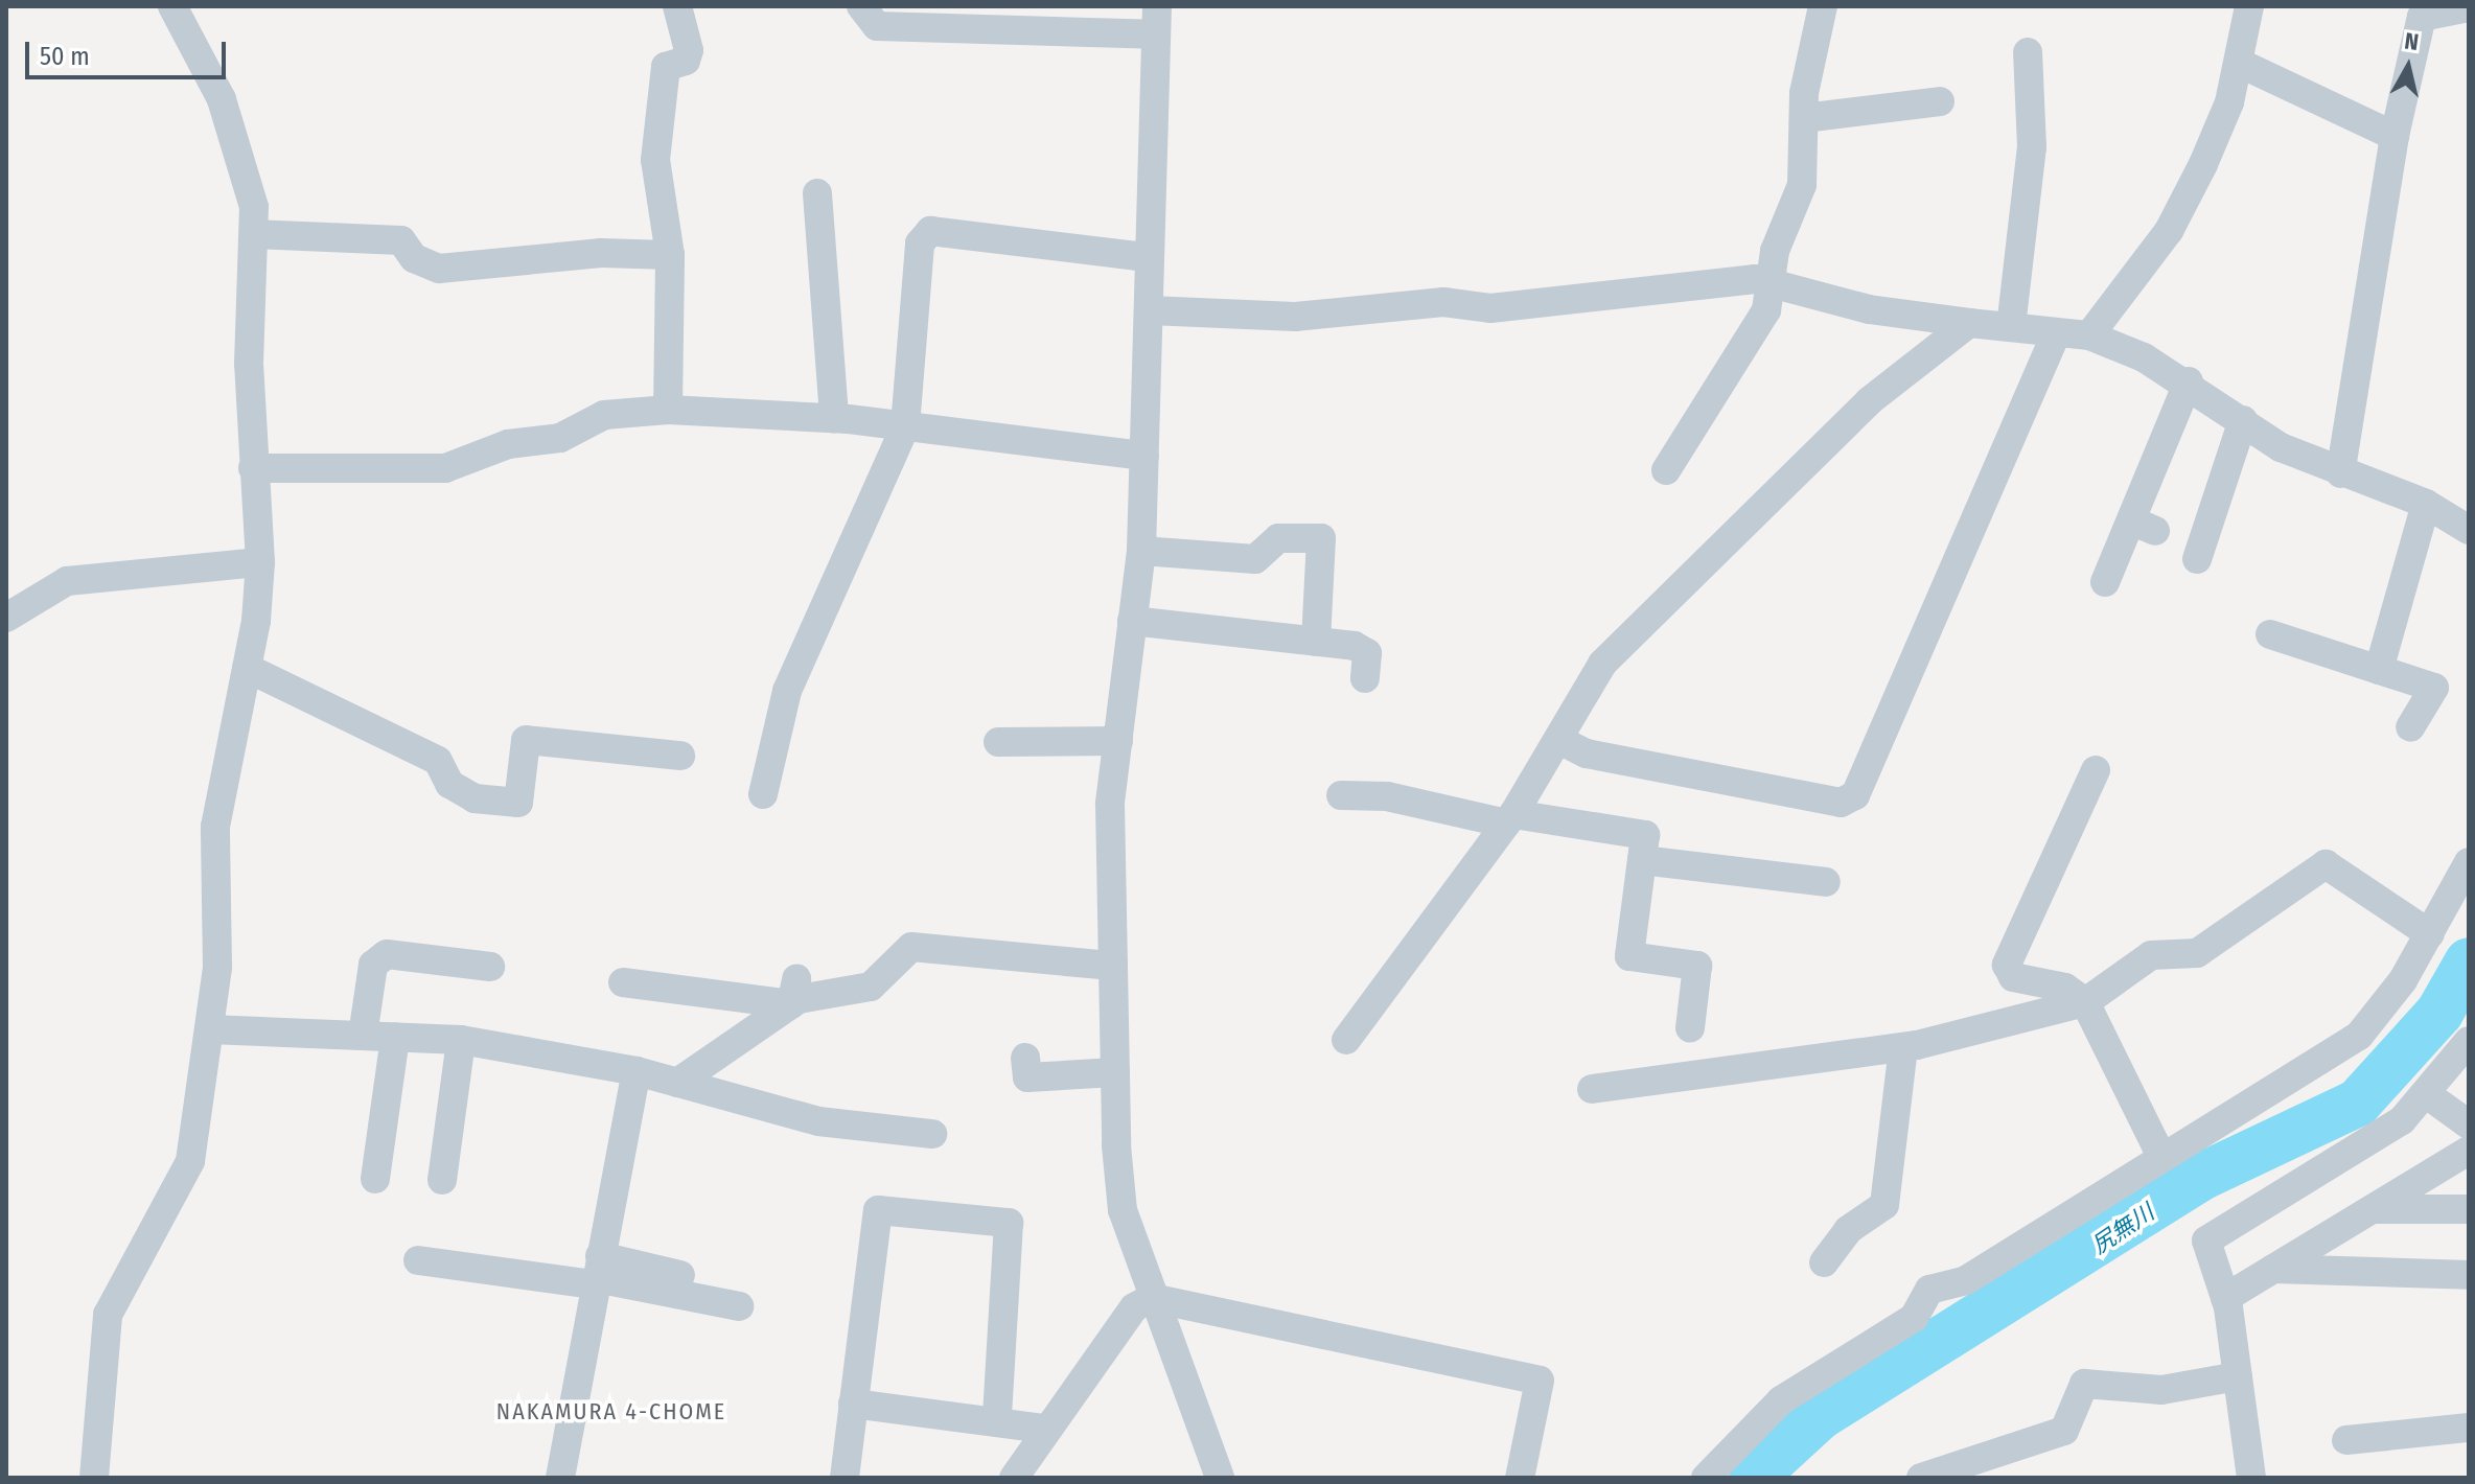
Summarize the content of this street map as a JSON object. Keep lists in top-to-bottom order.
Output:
{
  "districts": ["NAKAMURA 4-CHOME"],
  "water": ["尻無川"],
  "scale_bar": "50 m",
  "north": "top"
}
